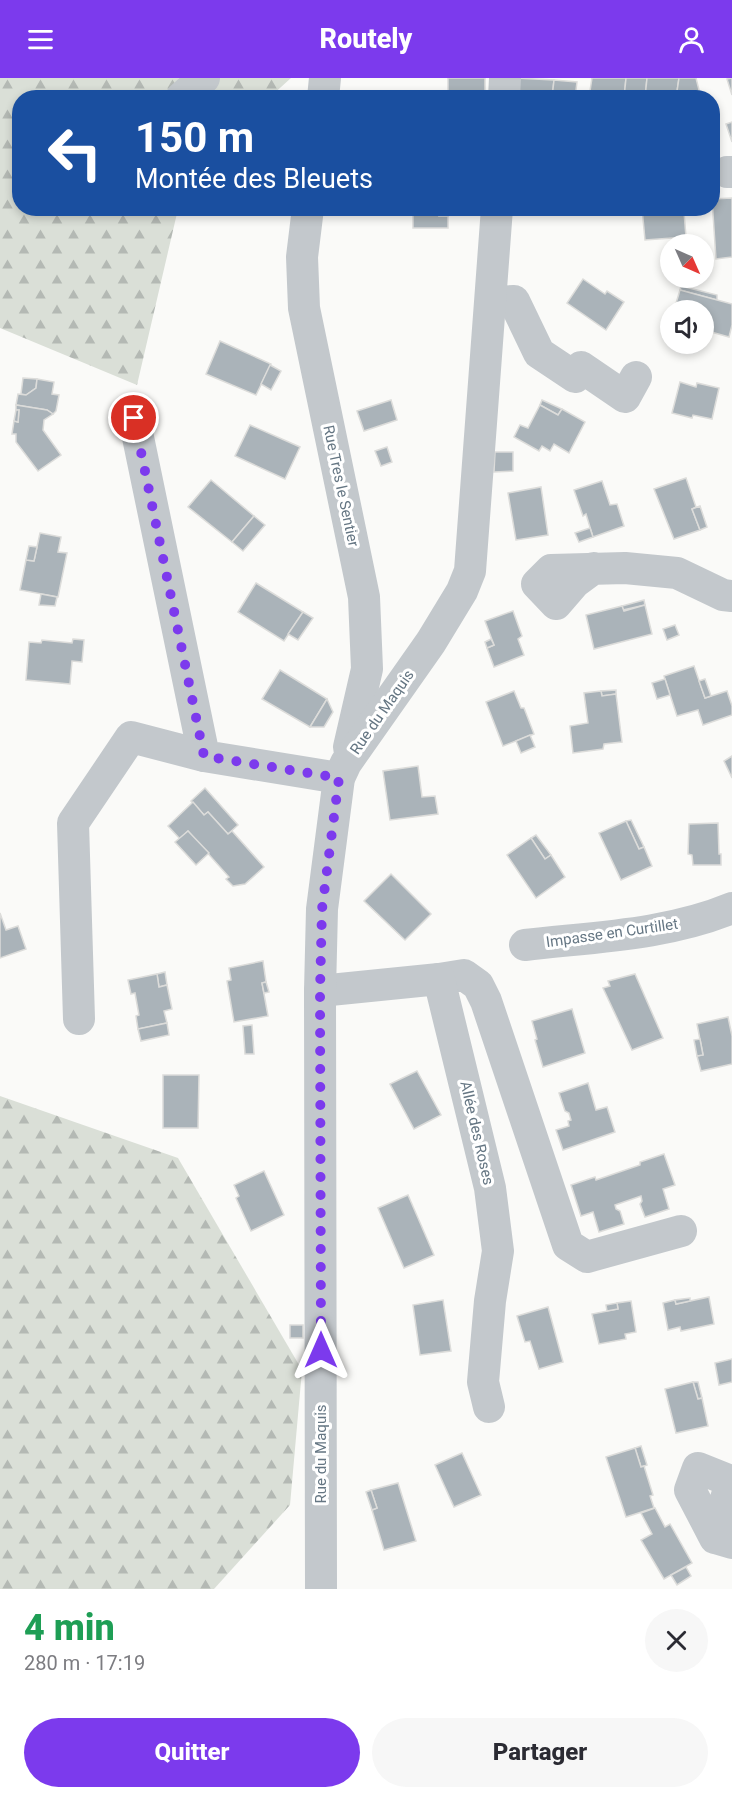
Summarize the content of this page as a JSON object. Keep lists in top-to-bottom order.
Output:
{
  "streets": {
    "street": [
      "Rue Tres le Sentier",
      "Rue du Maquis",
      "Impasse en Curtillet",
      "Allée des Roses"
    ]
  },
  "crossings": [
    ["Rue Tres le Sentier", "Rue du Maquis"]
  ],
  "north": "bottom right",
  "page": {
    "header": "Routely",
    "turn": ["150 m", "Montée des Bleuets"],
    "heading": ["4 min", "280 m · 17:19"],
    "buttons": ["Quitter", "Partager"]
  }
}
